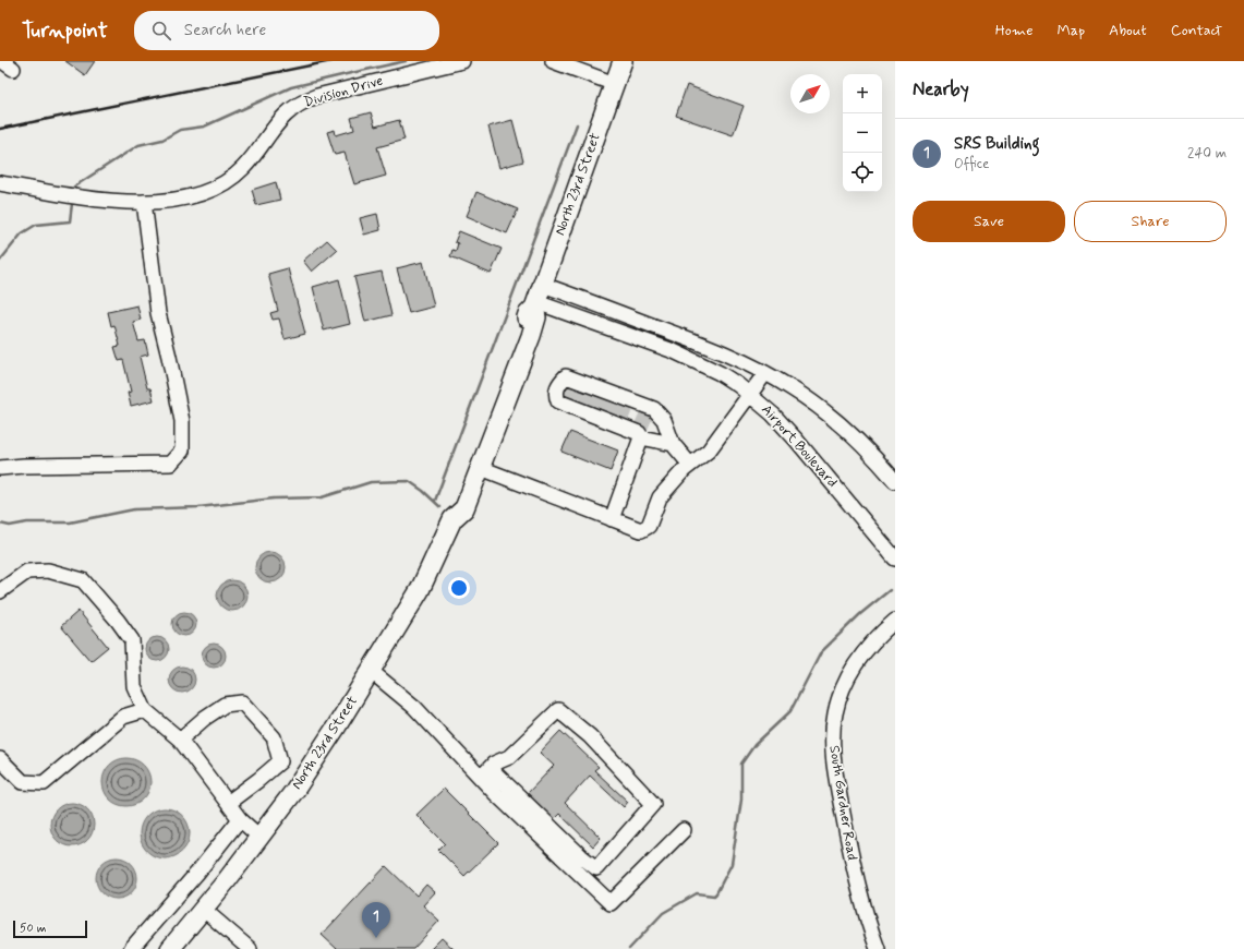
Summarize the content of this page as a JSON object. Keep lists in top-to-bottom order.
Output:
{
  "streets": {
    "main road": ["North 23rd Street"],
    "street": ["Division Drive", "Airport Boulevard", "South Gardner Road"]
  },
  "crossings": [
    ["North 23rd Street", "Airport Boulevard"]
  ],
  "scale_bar": "50 m",
  "north": "top right",
  "page": {
    "header": "Turnpoint",
    "search": "Search here",
    "nav": [
      "Home",
      "Map",
      "About",
      "Contact"
    ],
    "heading": "Nearby",
    "map_buttons": ["+", "−"],
    "list": [
      {
        "mark": "1",
        "name": "SRS Building",
        "note": "Office",
        "value": "240 m"
      }
    ],
    "buttons": ["Save", "Share"],
    "pins": "1",
    "scale": "50 m"
  }
}
